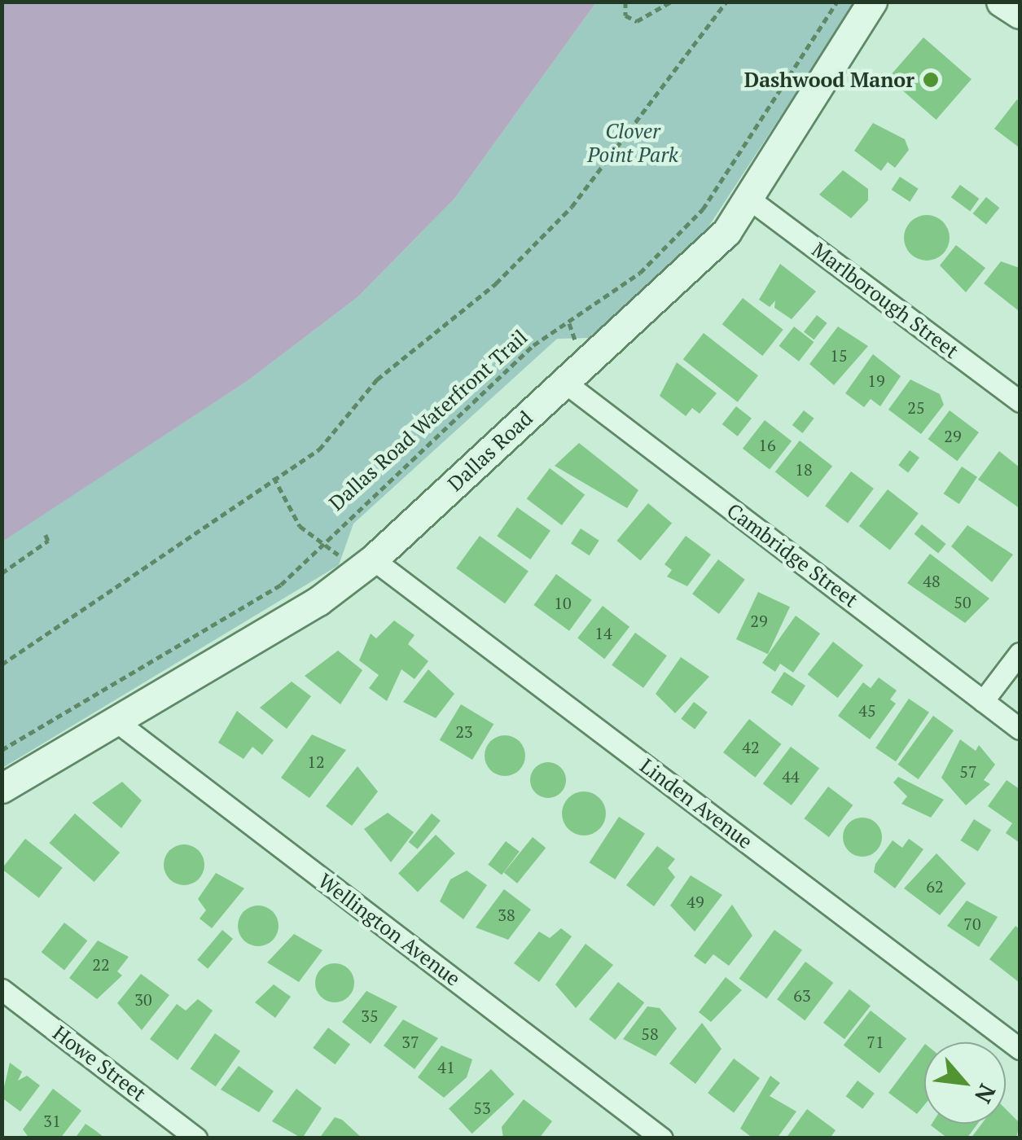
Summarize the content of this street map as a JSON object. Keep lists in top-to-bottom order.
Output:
{
  "streets": {
    "main road": ["Dallas Road"],
    "street": [
      "Marlborough Street",
      "Cambridge Street",
      "Linden Avenue",
      "Wellington Avenue",
      "Howe Street"
    ],
    "path": ["Dallas Road Waterfront Trail"]
  },
  "crossings": [
    ["Marlborough Street", "Dallas Road"],
    ["Dallas Road", "Cambridge Street"],
    ["Dallas Road", "Linden Avenue"],
    ["Dallas Road", "Wellington Avenue"]
  ],
  "parks": ["Clover Point Park"],
  "places": ["Dashwood Manor"],
  "house_numbers": [
    "15",
    "19",
    "25",
    "29",
    "16",
    "18",
    "48",
    "50",
    "10",
    "29",
    "14",
    "45",
    "23",
    "42",
    "12",
    "57",
    "44",
    "62",
    "49",
    "38",
    "70",
    "22",
    "63",
    "30",
    "35",
    "58",
    "37",
    "71",
    "41",
    "53",
    "31"
  ],
  "north": "bottom right"
}
